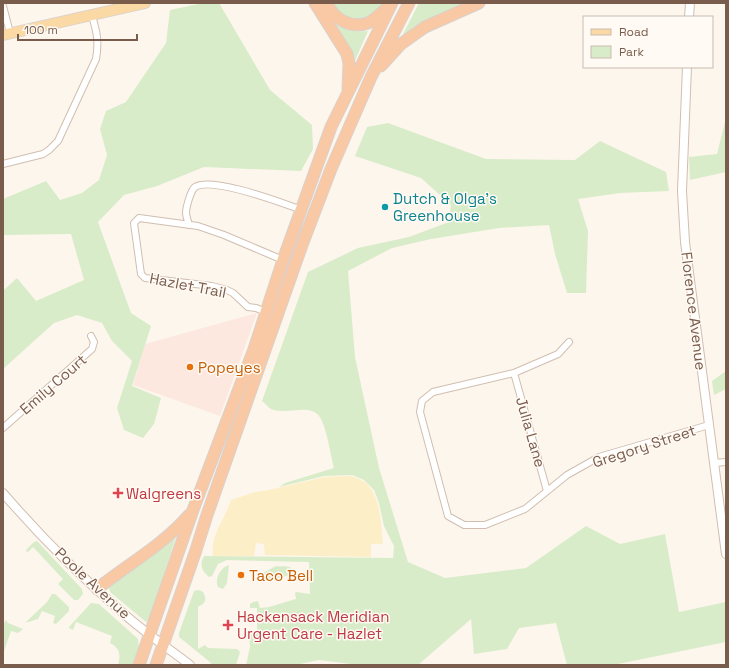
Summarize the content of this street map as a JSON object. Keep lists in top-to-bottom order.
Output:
{
  "streets": {
    "street": [
      "Hazlet Trail",
      "Florence Avenue",
      "Emily Court",
      "Julia Lane",
      "Gregory Street",
      "Poole Avenue"
    ]
  },
  "crossings": [
    ["Florence Avenue", "Gregory Street"],
    ["Julia Lane", "Gregory Street"]
  ],
  "places": {
    "other": ["Dutch & Olga's Greenhouse", "Popeyes", "Taco Bell"],
    "health": ["Walgreens", "Hackensack Meridian Urgent Care - Hazlet"]
  },
  "legend": ["Road", "Park"],
  "scale_bar": "100 m"
}
